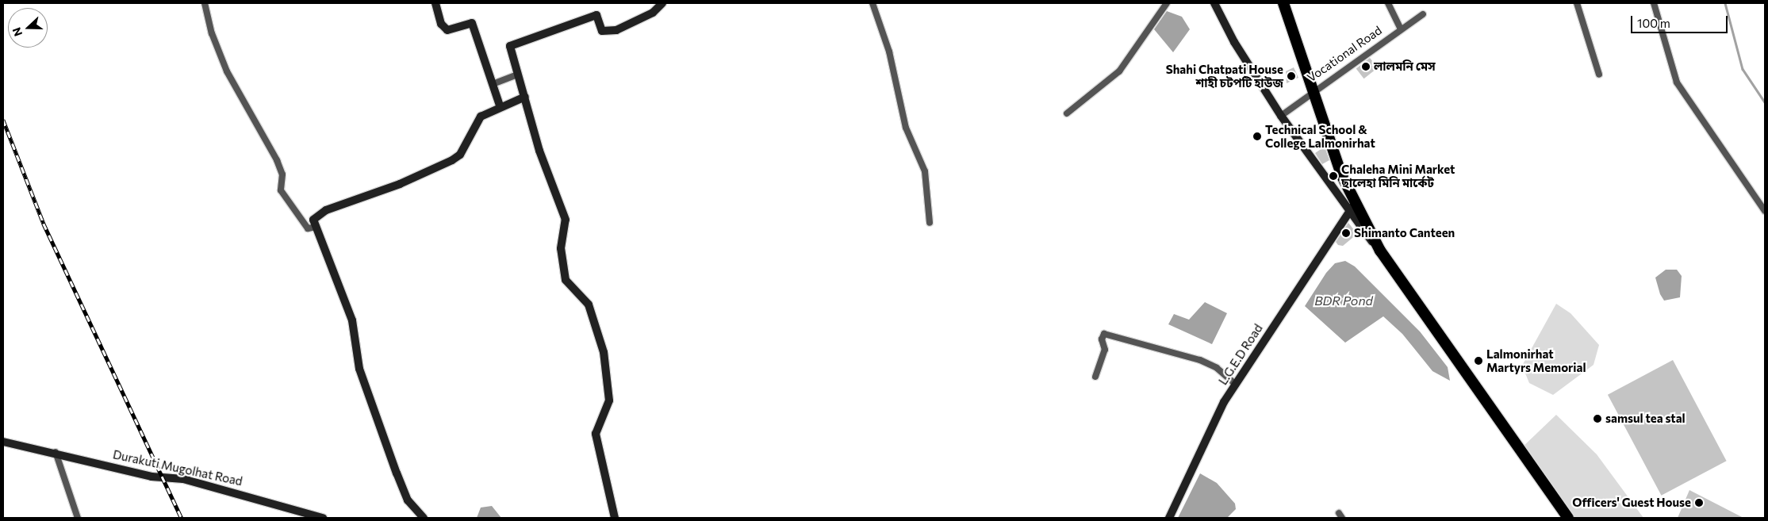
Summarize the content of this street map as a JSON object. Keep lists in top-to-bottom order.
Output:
{
  "streets": {
    "street": ["Vocational Road", "L.G.E.D Road", "Durakuti Mugolhat Road"]
  },
  "water": ["BDR Pond"],
  "places": [
    "লালমনি মেস",
    "Shahi Chatpati House শাহী চটপটি হাউজ",
    "Technical School & College Lalmonirhat",
    "Chaleha Mini Market ছালেহা মিনি মার্কেট",
    "Shimanto Canteen",
    "Lalmonirhat Martyrs Memorial",
    "samsul tea stal",
    "Officers' Guest House"
  ],
  "scale_bar": "100 m",
  "north": "left"
}
